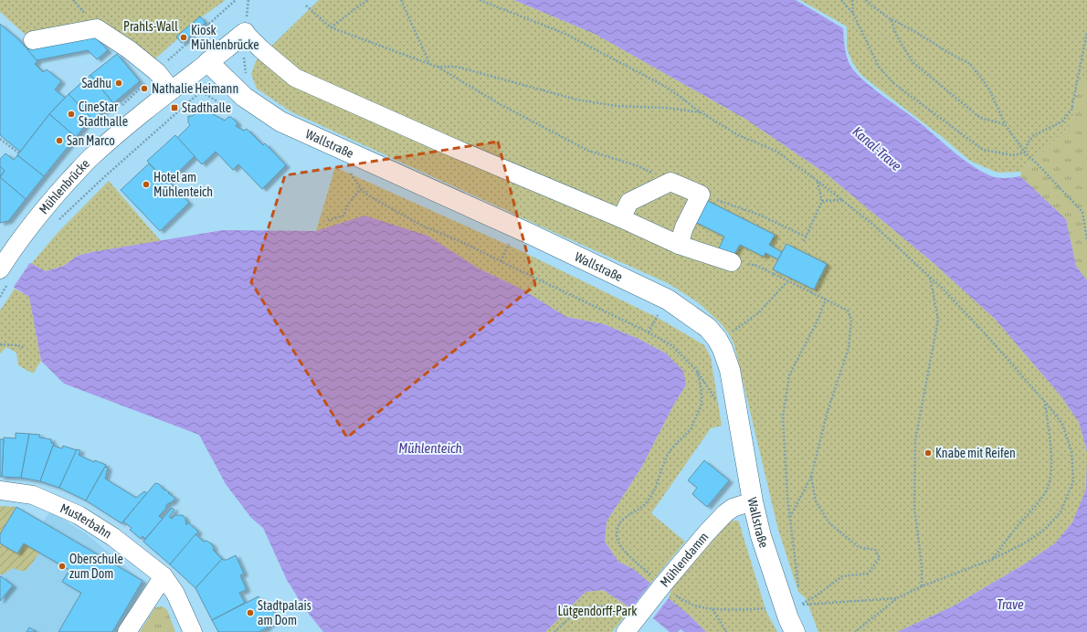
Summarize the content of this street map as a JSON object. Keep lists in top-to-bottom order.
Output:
{
  "streets": {
    "main road": ["Wallstraße", "Mühlenbrücke"],
    "street": ["Musterbahn", "Mühlendamm"]
  },
  "crossings": [
    ["Wallstraße", "Mühlenbrücke"],
    ["Wallstraße", "Mühlendamm"]
  ],
  "water": ["Kanal-Trave", "Mühlenteich", "Trave"],
  "parks": ["Prahls-Wall", "Lütgendorff-Park"],
  "places": {
    "other": [
      "Kiosk Mühlenbrücke",
      "Sadhu",
      "Nathalie Heimann",
      "CineStar Stadthalle",
      "San Marco",
      "Hotel am Mühlenteich",
      "Knabe mit Reifen",
      "Oberschule zum Dom",
      "Stadtpalais am Dom"
    ],
    "transit": ["Stadthalle"]
  }
}
